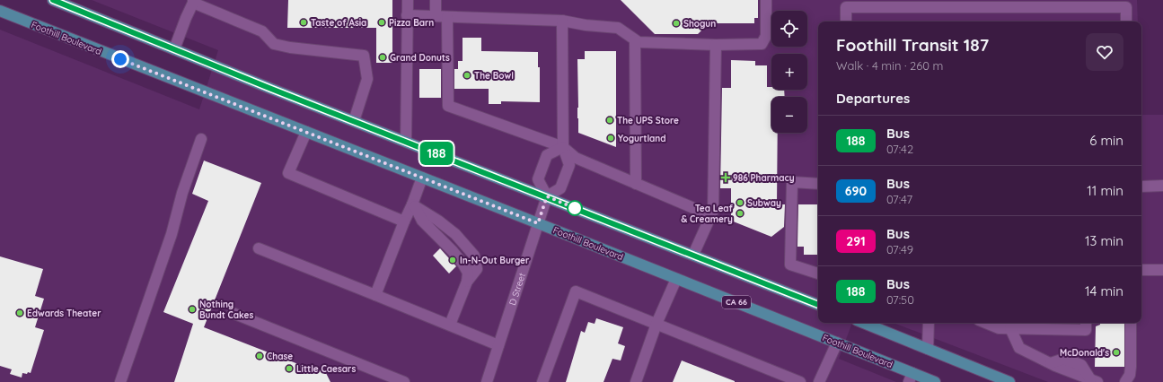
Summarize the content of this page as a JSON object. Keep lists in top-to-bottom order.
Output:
{
  "streets": {
    "main road": ["Foothill Boulevard", "CA 66"],
    "street": ["D Street"]
  },
  "crossings": [
    ["Foothill Boulevard", "D Street"]
  ],
  "places": {
    "other": [
      "Taste of Asia",
      "Pizza Barn",
      "Shogun",
      "Grand Donuts",
      "The Bowl",
      "The UPS Store",
      "Yogurtland",
      "Subway",
      "Tea Leaf & Creamery",
      "In-N-Out Burger",
      "Nothing Bundt Cakes",
      "Edwards Theater",
      "McDonald's",
      "Chase",
      "Little Caesars"
    ],
    "health": ["986 Pharmacy"]
  },
  "lines": ["bus line 188"],
  "page": {
    "on_map": "188",
    "map_buttons": ["+", "−"],
    "heading": [
      ["Foothill Transit 187", "Walk · 4 min · 260 m"],
      "Departures"
    ],
    "list": [
      {
        "mark": "188",
        "name": "Bus",
        "note": "07:42",
        "value": "6 min"
      },
      {
        "mark": "690",
        "name": "Bus",
        "note": "07:47",
        "value": "11 min"
      },
      {
        "mark": "291",
        "name": "Bus",
        "note": "07:49",
        "value": "13 min"
      },
      {
        "mark": "188",
        "name": "Bus",
        "note": "07:50",
        "value": "14 min"
      }
    ]
  }
}
